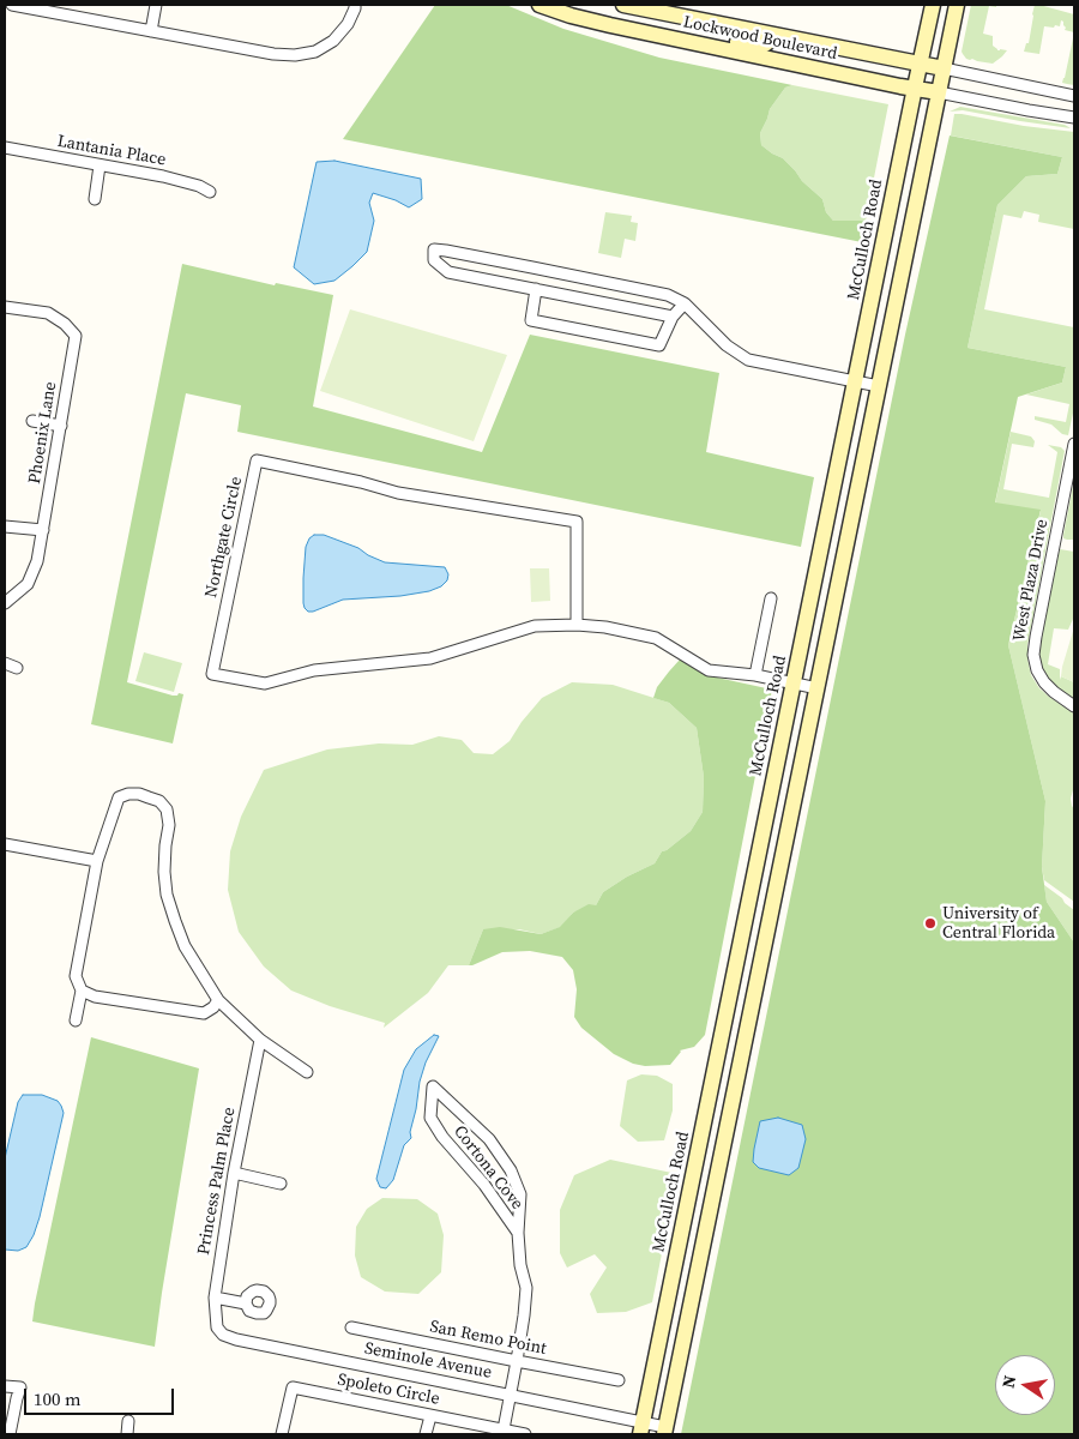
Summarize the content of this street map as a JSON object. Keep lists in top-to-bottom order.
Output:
{
  "streets": {
    "main road": ["Lockwood Boulevard", "McCulloch Road"],
    "street": [
      "Lantania Place",
      "Phoenix Lane",
      "Northgate Circle",
      "West Plaza Drive",
      "Cortona Cove",
      "Princess Palm Place",
      "San Remo Point",
      "Seminole Avenue",
      "Spoleto Circle"
    ]
  },
  "crossings": [
    ["Lockwood Boulevard", "McCulloch Road"],
    ["McCulloch Road", "Northgate Circle"],
    ["McCulloch Road", "Seminole Avenue"],
    ["Cortona Cove", "San Remo Point"],
    ["Cortona Cove", "Seminole Avenue"],
    ["Cortona Cove", "Spoleto Circle"],
    ["Princess Palm Place", "Seminole Avenue"]
  ],
  "places": ["University of Central Florida"],
  "scale_bar": "100 m",
  "north": "left"
}
